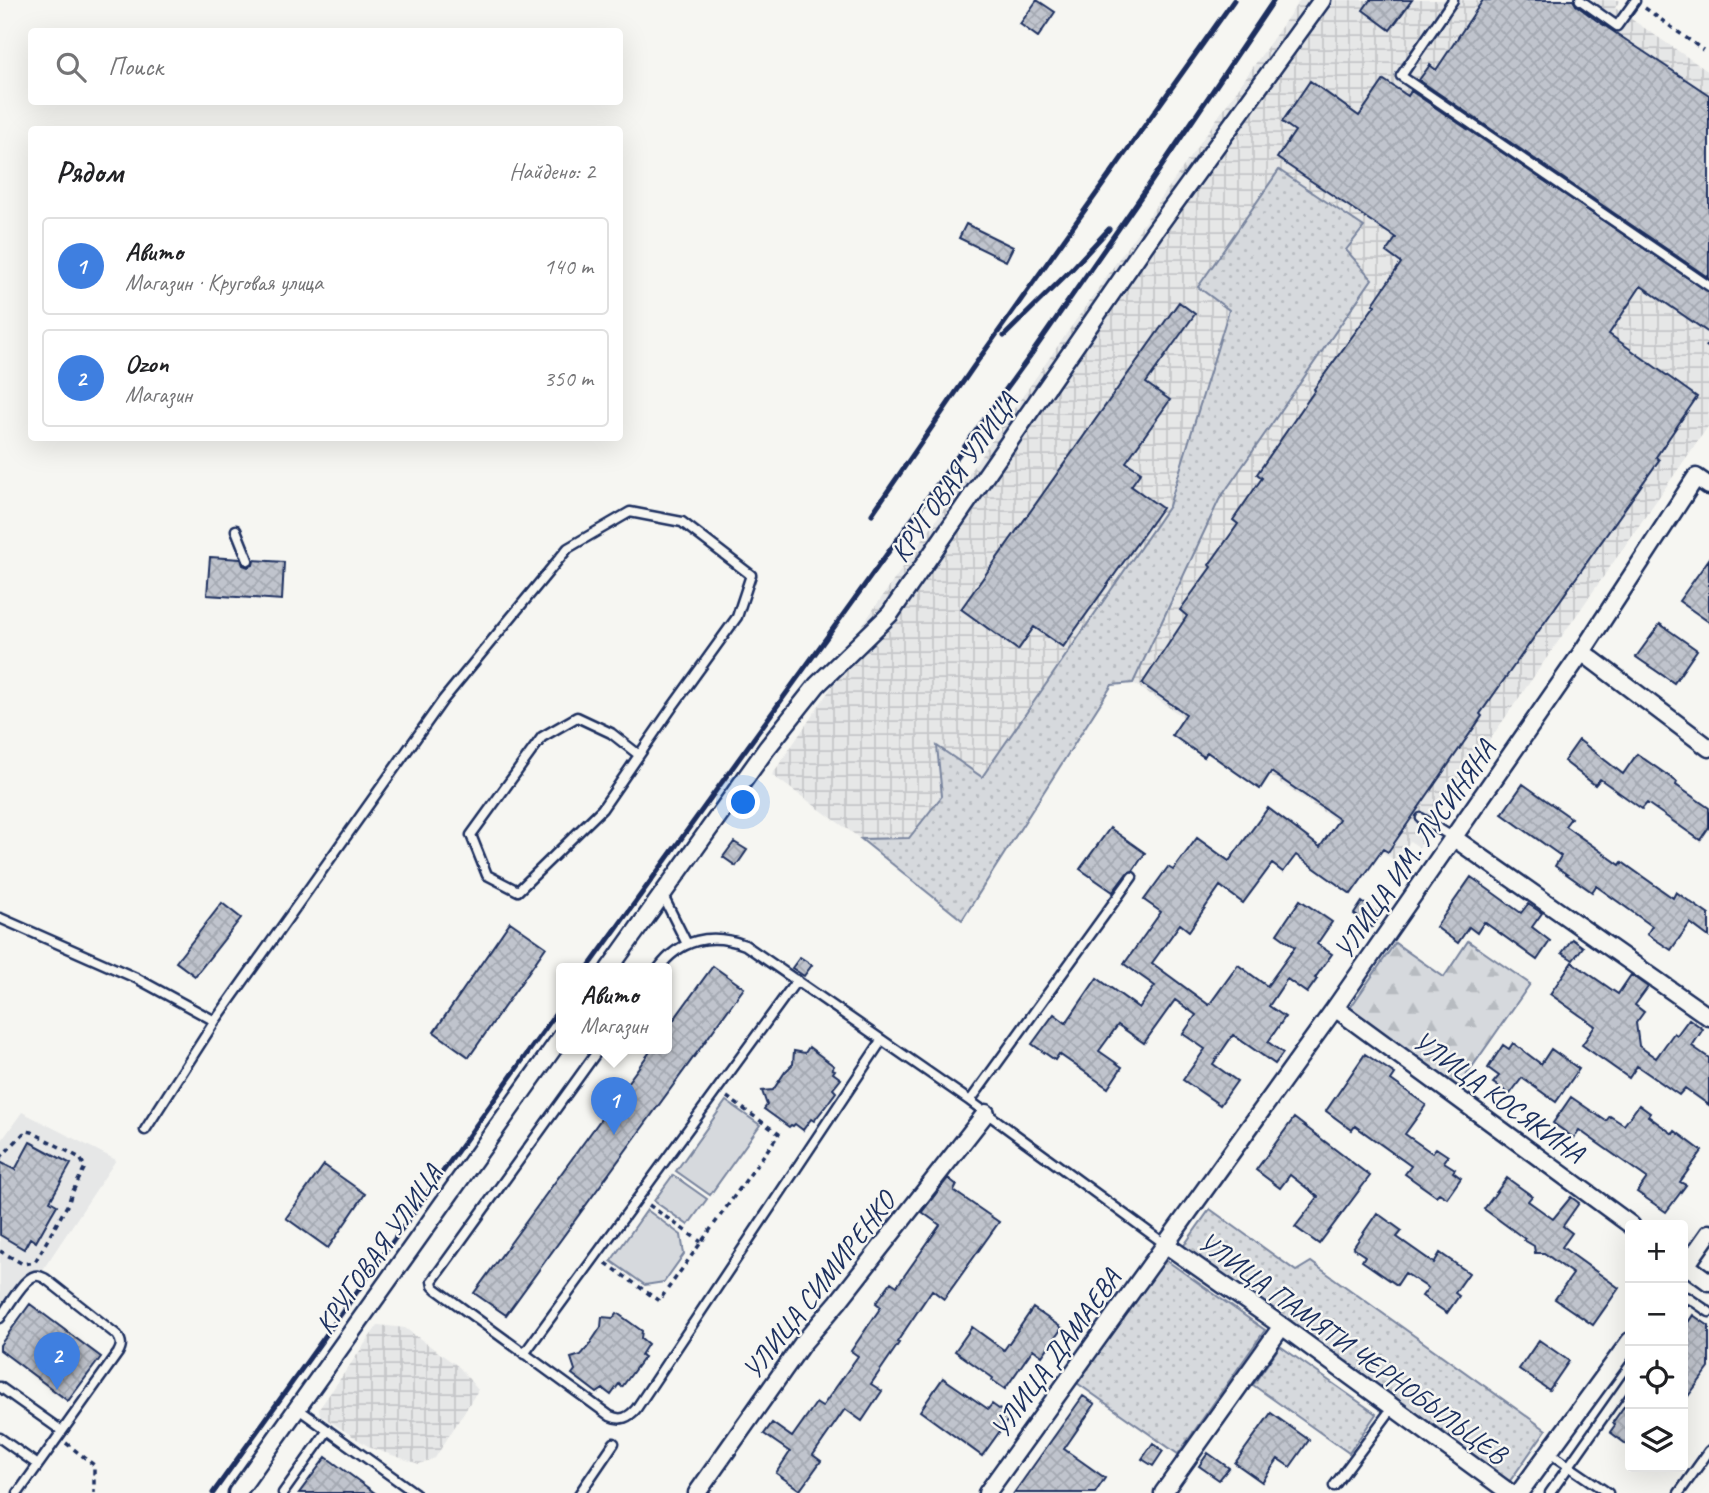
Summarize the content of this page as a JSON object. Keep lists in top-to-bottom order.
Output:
{
  "streets": {
    "street": [
      "КРУГОВАЯ УЛИЦА",
      "УЛИЦА ИМ. ЛУСИНЯНА",
      "УЛИЦА КОСЯКИНА",
      "УЛИЦА СИМИРЕНКО",
      "УЛИЦА ПАМЯТИ ЧЕРНОБЫЛЬЦЕВ",
      "УЛИЦА ДАМАЕВА"
    ]
  },
  "crossings": [
    ["УЛИЦА ИМ. ЛУСИНЯНА", "УЛИЦА КОСЯКИНА"],
    ["УЛИЦА ИМ. ЛУСИНЯНА", "УЛИЦА ПАМЯТИ ЧЕРНОБЫЛЬЦЕВ"],
    ["УЛИЦА ИМ. ЛУСИНЯНА", "УЛИЦА ДАМАЕВА"],
    ["УЛИЦА ПАМЯТИ ЧЕРНОБЫЛЬЦЕВ", "УЛИЦА ДАМАЕВА"]
  ],
  "page": {
    "search": "Поиск",
    "heading": ["Рядом", "Найдено: 2"],
    "list": [
      {
        "mark": "1",
        "name": "Авито",
        "note": "Магазин · Круговая улица",
        "value": "140 m"
      },
      {
        "mark": "2",
        "name": "Ozon",
        "note": "Магазин",
        "value": "350 m"
      }
    ],
    "popup": ["Авито", "Магазин"],
    "pins": ["1", "2"],
    "map_buttons": ["+", "−"]
  }
}
